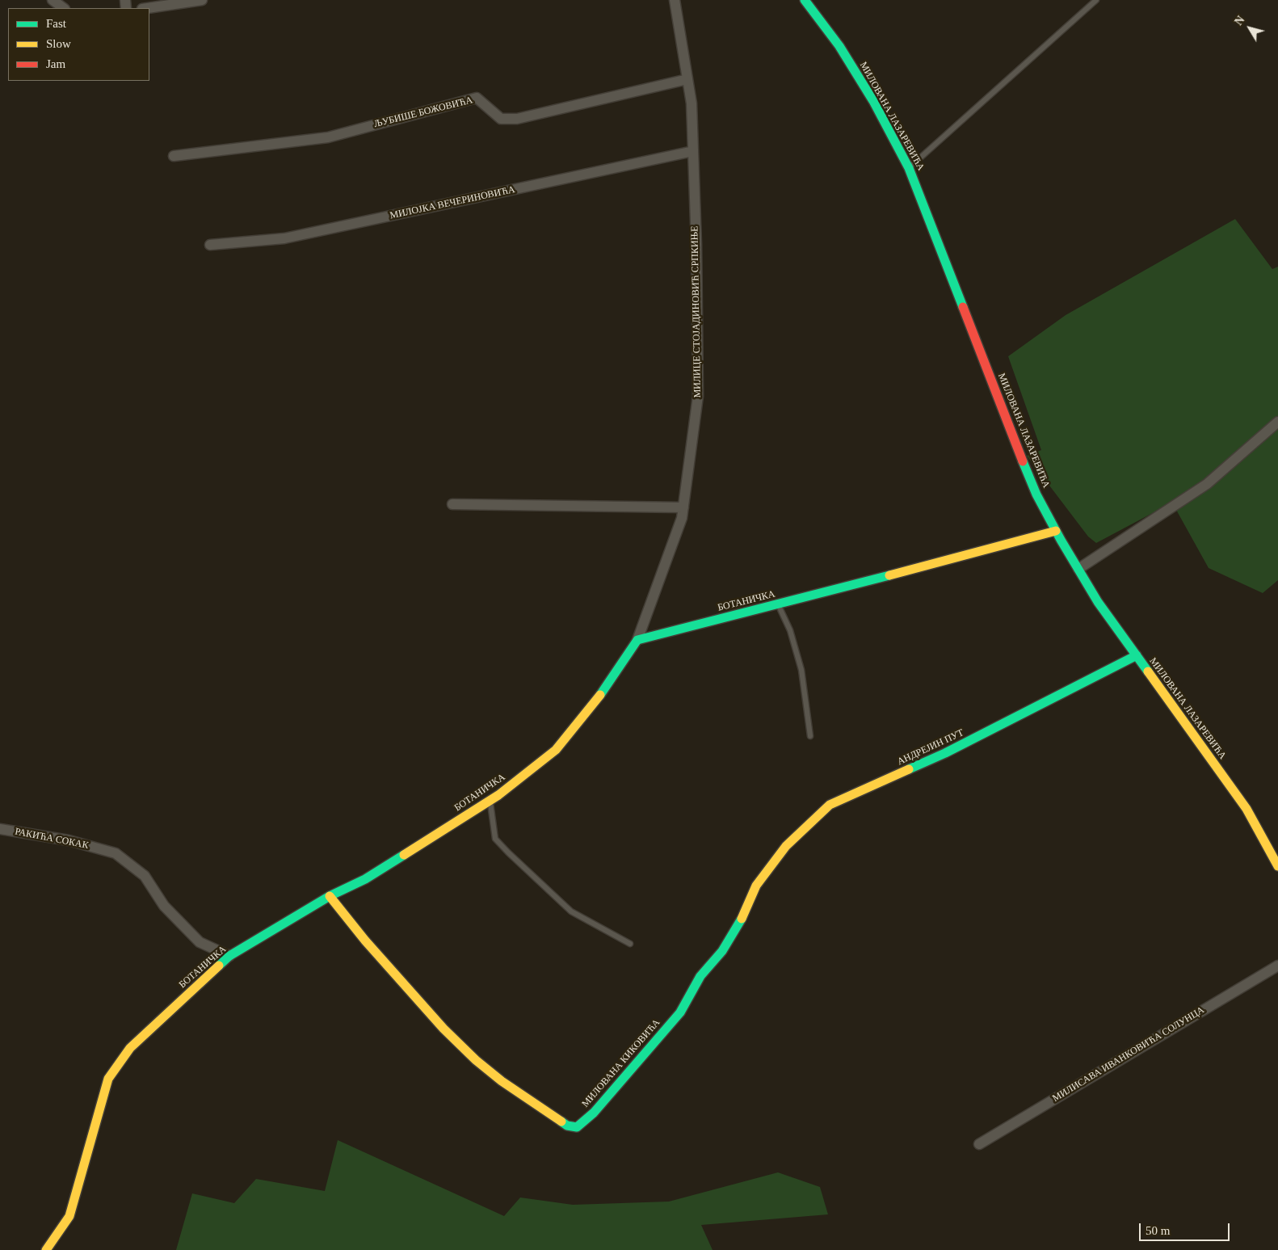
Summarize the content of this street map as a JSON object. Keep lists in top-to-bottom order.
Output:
{
  "streets": {
    "street": [
      "ЉУБИШЕ БОЖОВИЋА",
      "МИЛОВАНА ЛАЗАРЕВИЋА",
      "МИЛОЈКА ВЕЧЕРИНОВИЋА",
      "МИЛИЦЕ СТОЈАДИНОВИЋ СРПКИЊЕ",
      "БОТАНИЧКА",
      "АНДРЕЈИН ПУТ",
      "РАКИЋА СОКАК",
      "МИЛИСАВА ИВАНКОВИЋА СОЛУНЦА",
      "МИЛОВАНА КИКОВИЋА"
    ]
  },
  "crossings": [
    ["ЉУБИШЕ БОЖОВИЋА", "МИЛИЦЕ СТОЈАДИНОВИЋ СРПКИЊЕ"],
    ["МИЛОВАНА ЛАЗАРЕВИЋА", "БОТАНИЧКА"],
    ["МИЛОВАНА ЛАЗАРЕВИЋА", "АНДРЕЈИН ПУТ"],
    ["МИЛОЈКА ВЕЧЕРИНОВИЋА", "МИЛИЦЕ СТОЈАДИНОВИЋ СРПКИЊЕ"],
    ["МИЛИЦЕ СТОЈАДИНОВИЋ СРПКИЊЕ", "БОТАНИЧКА"],
    ["БОТАНИЧКА", "РАКИЋА СОКАК"],
    ["БОТАНИЧКА", "МИЛОВАНА КИКОВИЋА"],
    ["АНДРЕЈИН ПУТ", "МИЛОВАНА КИКОВИЋА"]
  ],
  "legend": ["Fast", "Slow", "Jam"],
  "scale_bar": "50 m",
  "north": "top left"
}
